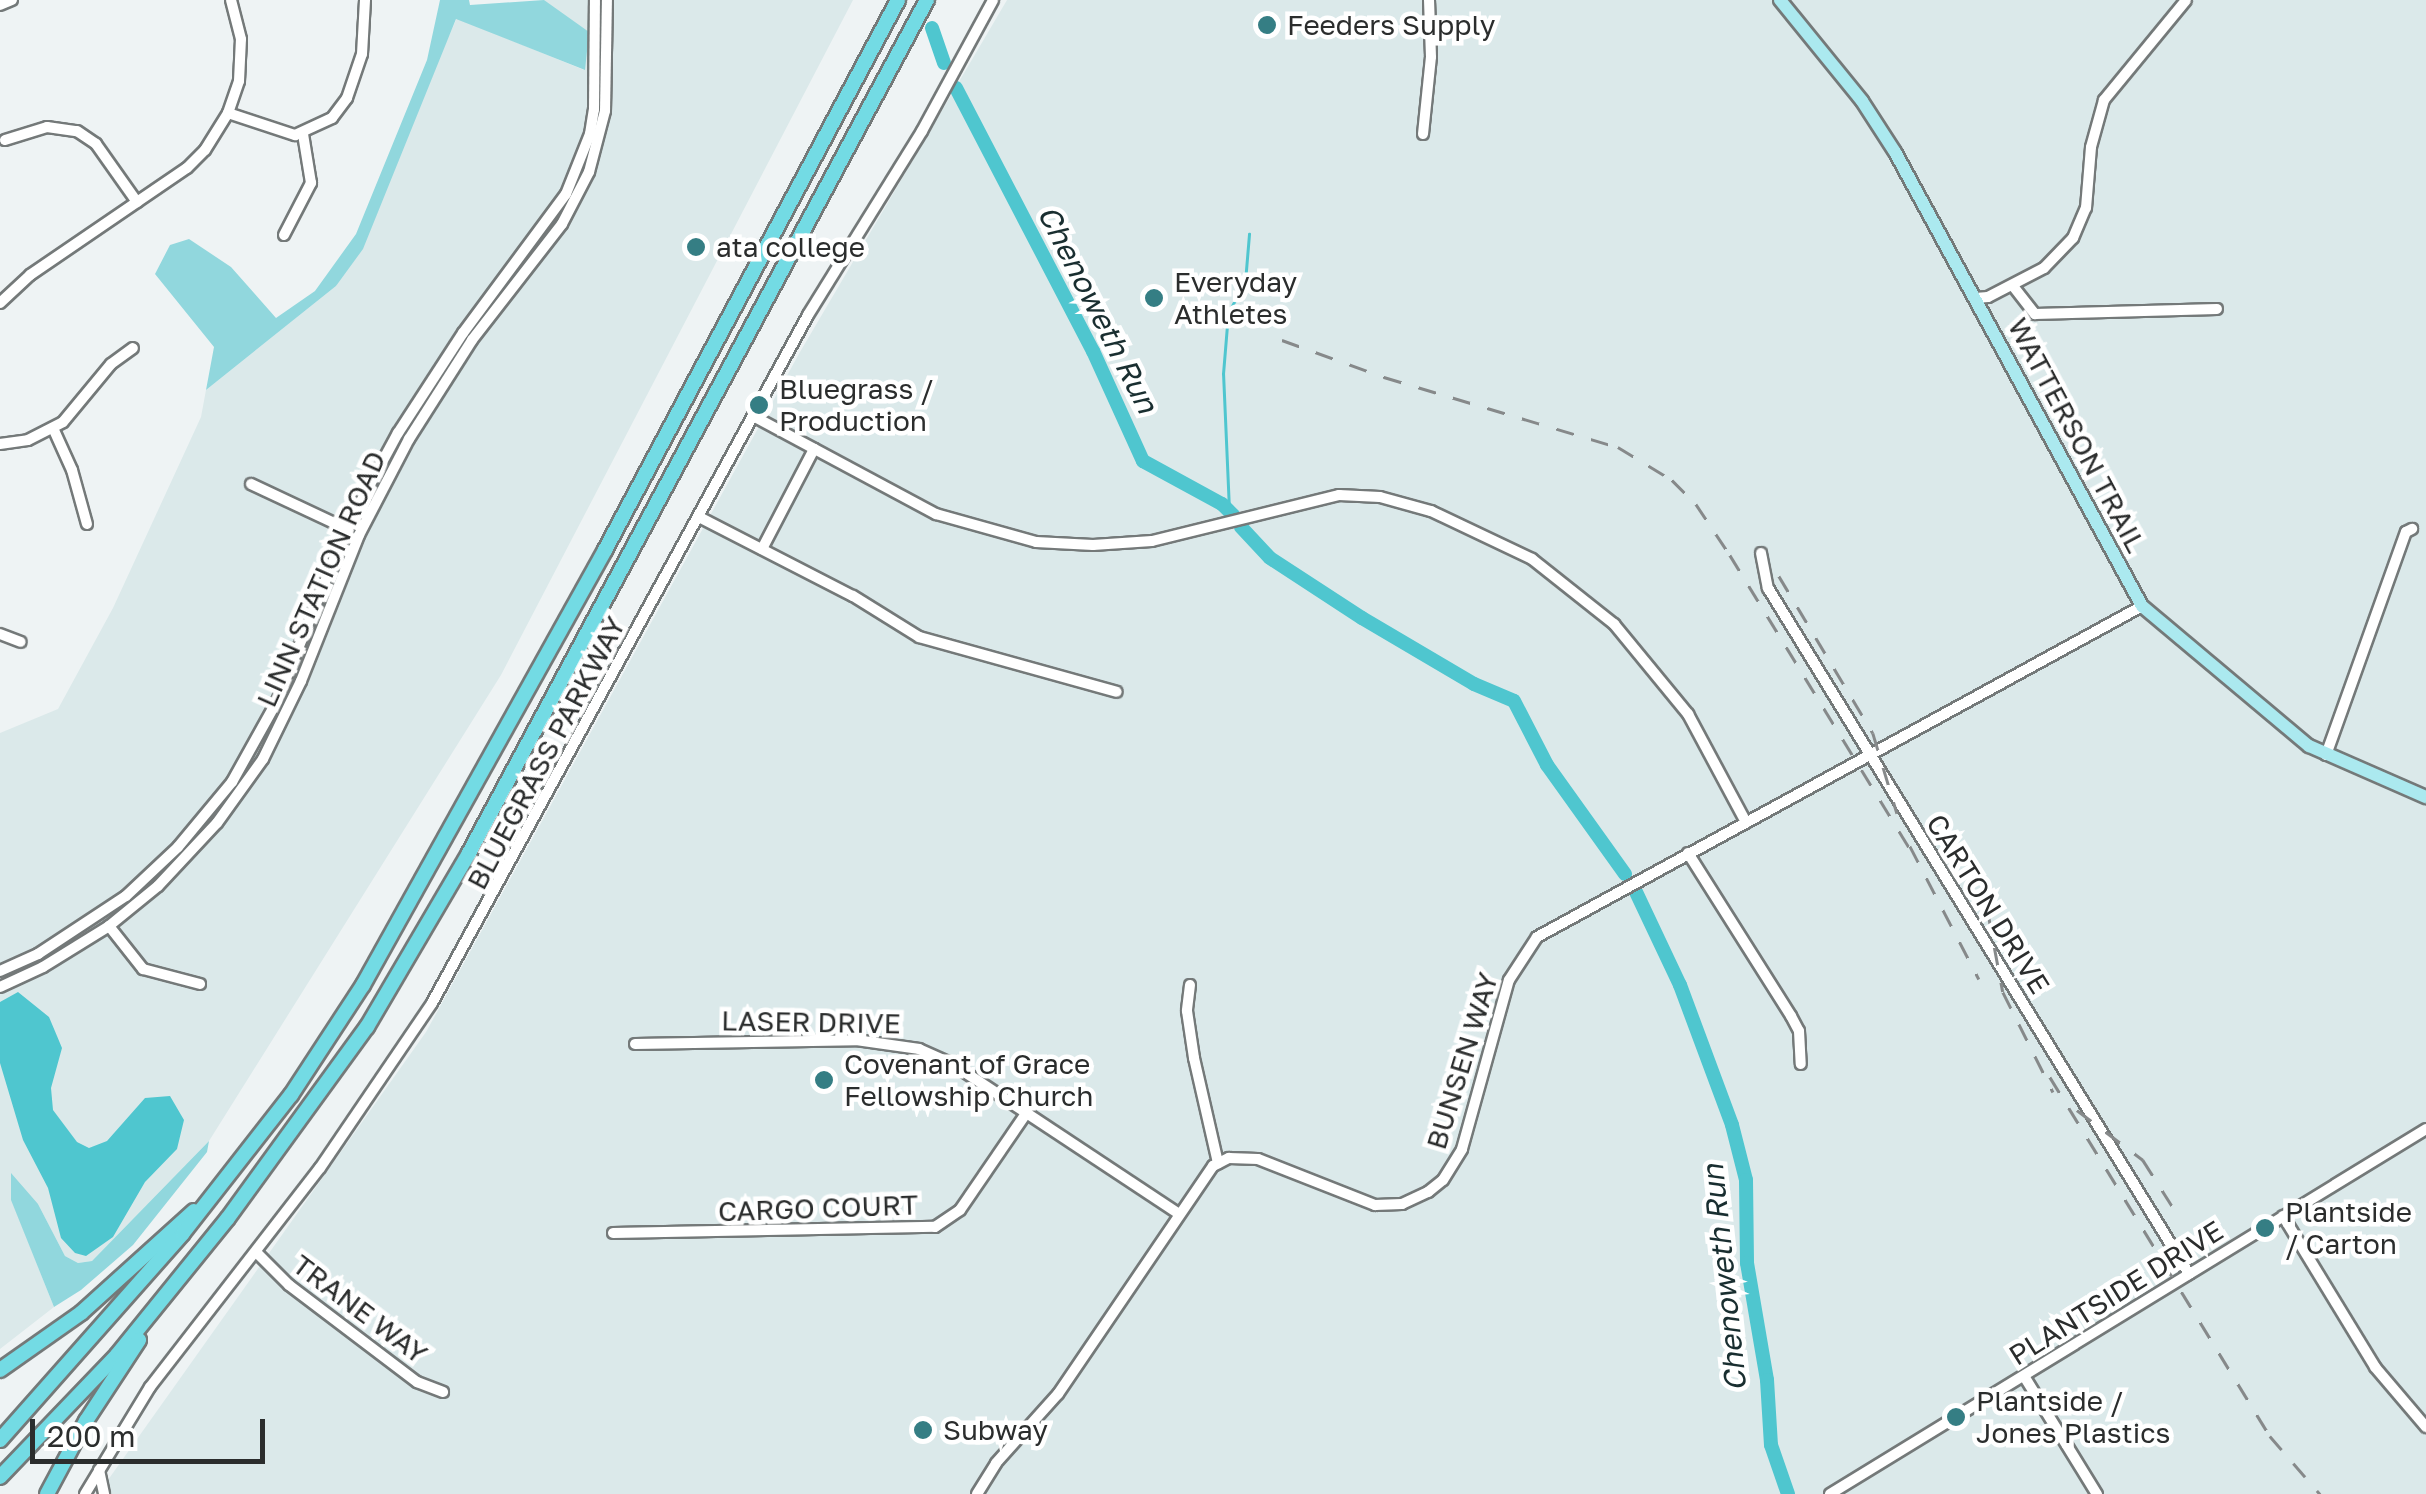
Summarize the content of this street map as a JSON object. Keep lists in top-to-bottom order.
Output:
{
  "streets": {
    "main road": ["WATTERSON TRAIL"],
    "street": [
      "LINN STATION ROAD",
      "BLUEGRASS PARKWAY",
      "CARTON DRIVE",
      "LASER DRIVE",
      "BUNSEN WAY",
      "CARGO COURT",
      "PLANTSIDE DRIVE",
      "TRANE WAY"
    ]
  },
  "crossings": [
    ["WATTERSON TRAIL", "BUNSEN WAY"],
    ["BLUEGRASS PARKWAY", "TRANE WAY"],
    ["CARTON DRIVE", "BUNSEN WAY"],
    ["CARTON DRIVE", "PLANTSIDE DRIVE"],
    ["LASER DRIVE", "CARGO COURT"]
  ],
  "water": ["Chenoweth Run"],
  "places": [
    "Feeders Supply",
    "ata college",
    "Everyday Athletes",
    "Bluegrass / Production",
    "Covenant of Grace Fellowship Church",
    "Plantside / Carton",
    "Plantside / Jones Plastics",
    "Subway"
  ],
  "scale_bar": "200 m"
}
